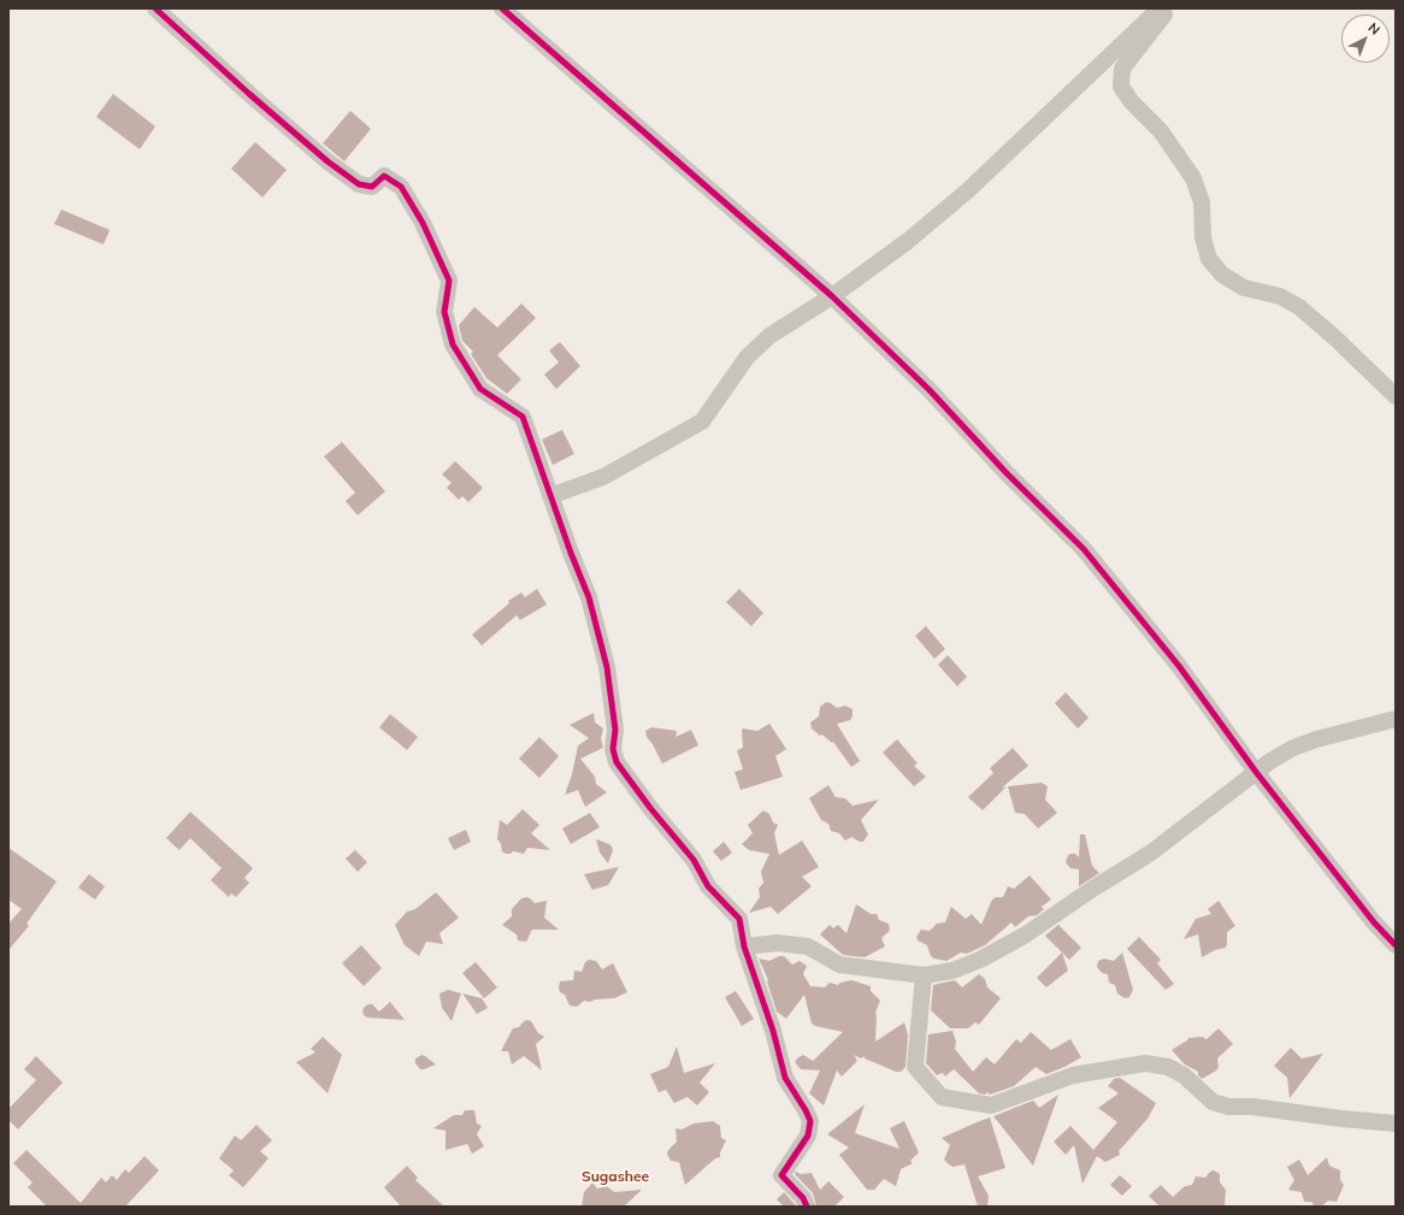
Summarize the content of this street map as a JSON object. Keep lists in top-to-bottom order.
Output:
{
  "districts": ["Sugashee"],
  "north": "top right"
}
